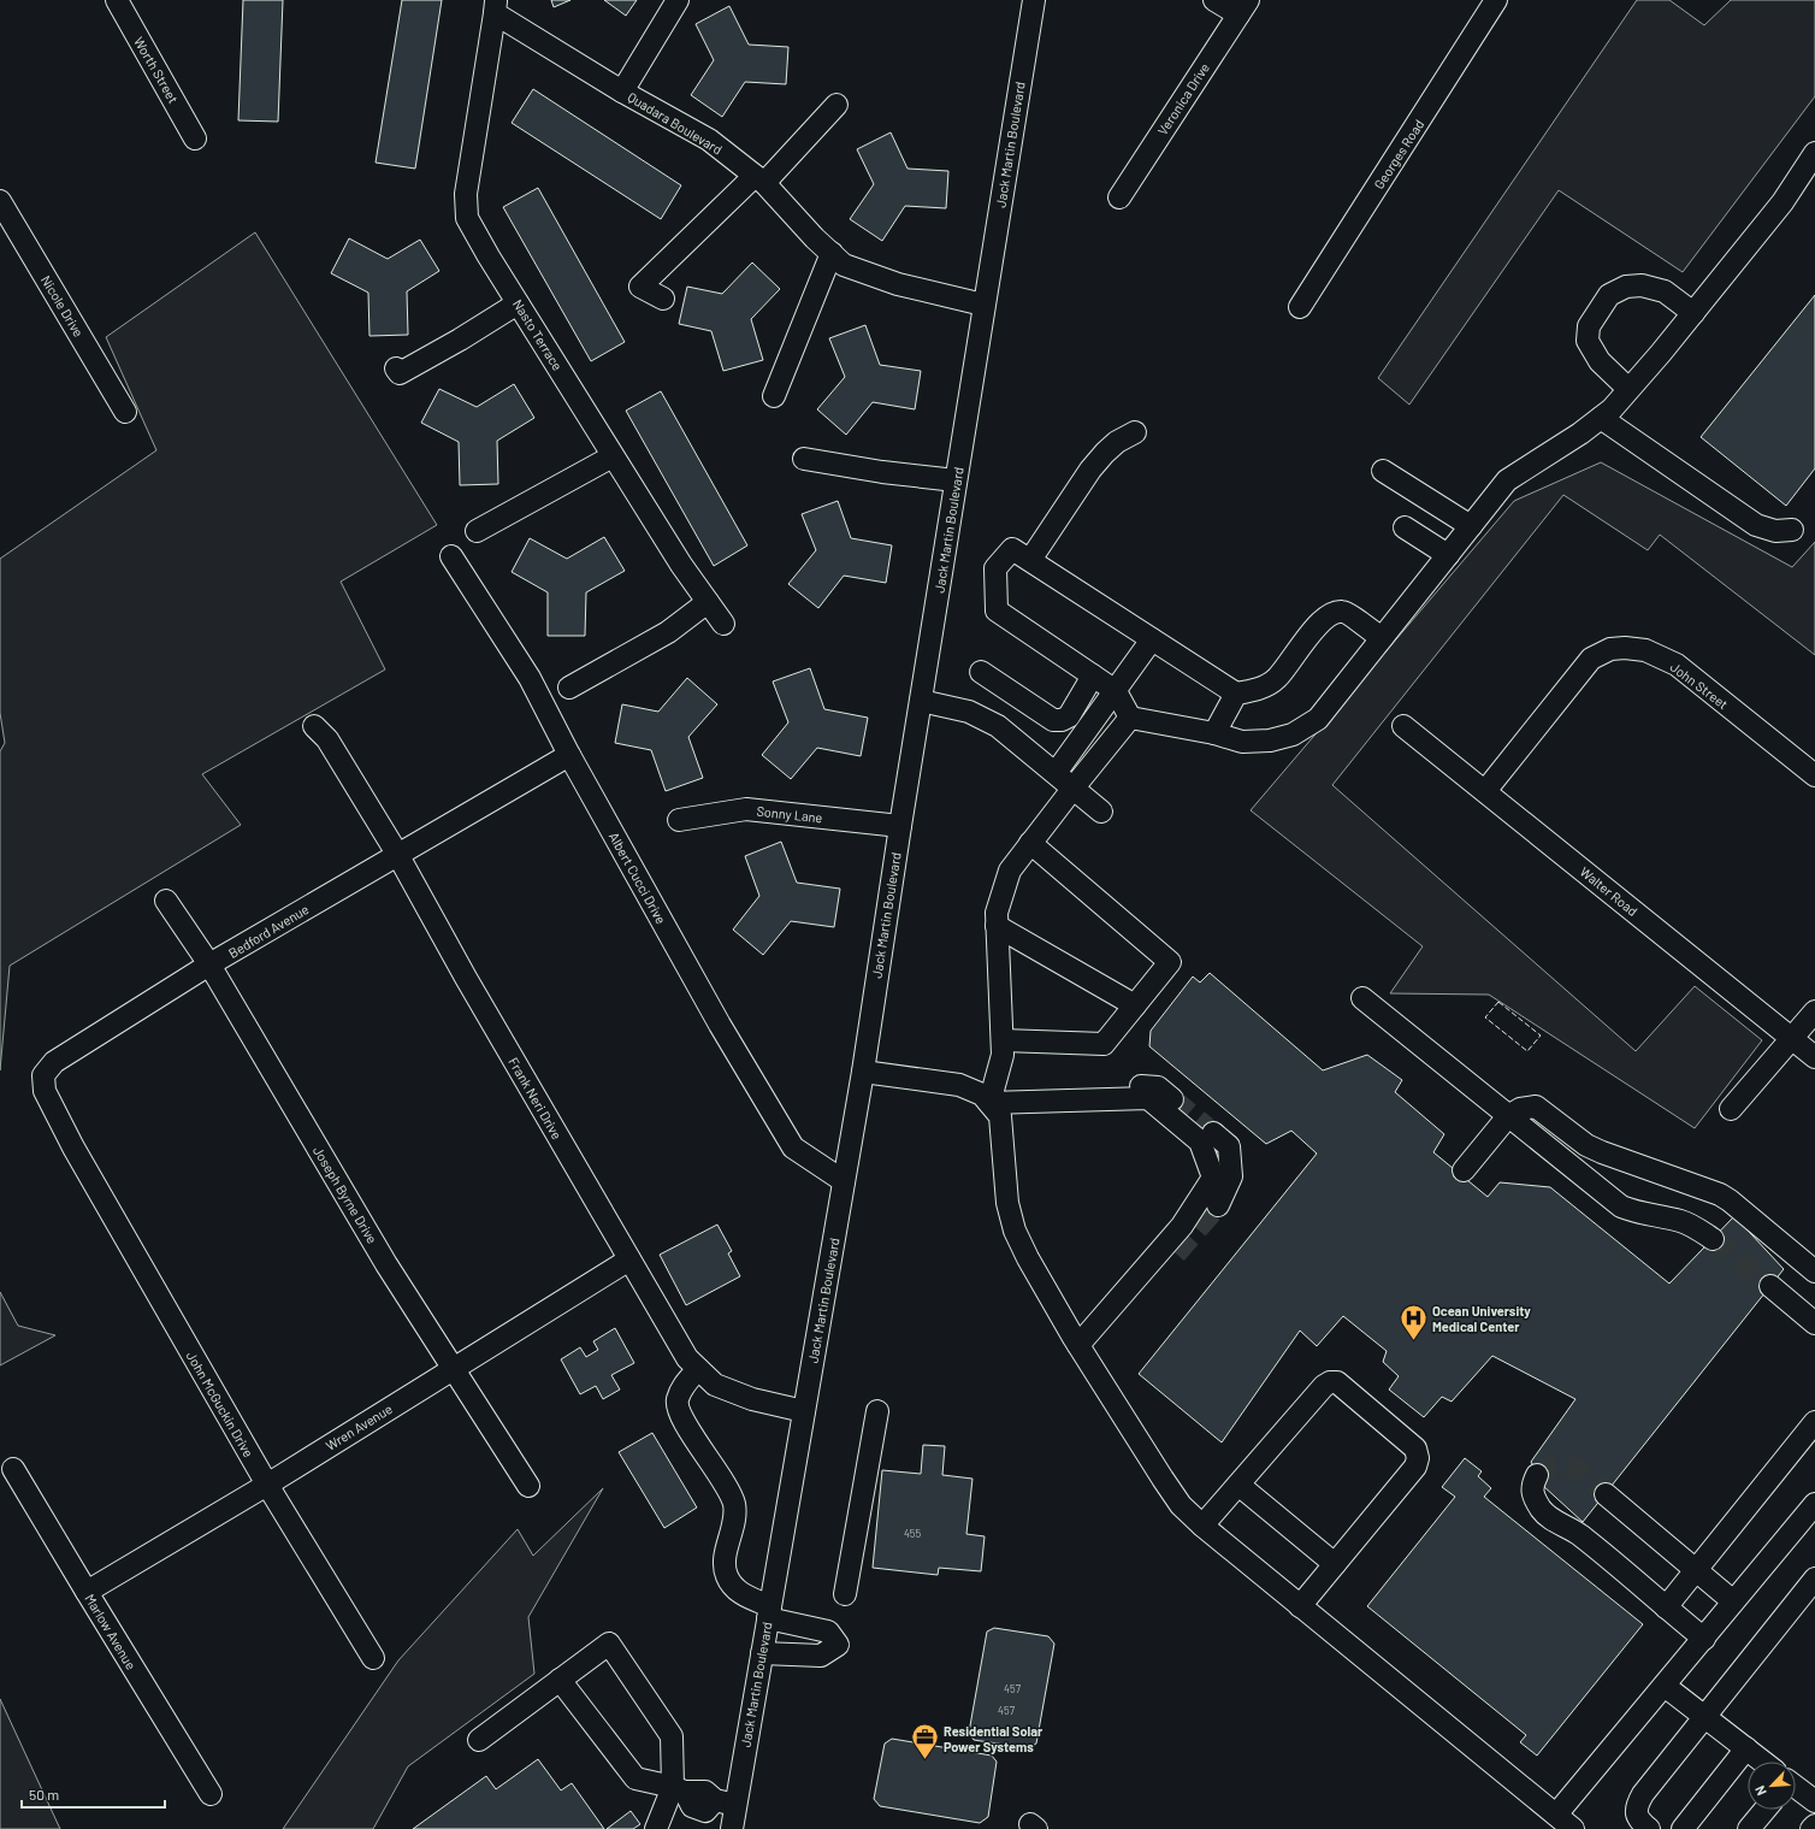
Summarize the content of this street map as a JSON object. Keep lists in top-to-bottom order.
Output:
{
  "streets": {
    "street": [
      "Worth Street",
      "Veronica Drive",
      "Quadara Boulevard",
      "Jack Martin Boulevard",
      "Georges Road",
      "Nicole Drive",
      "Nasto Terrace",
      "John Street",
      "Sonny Lane",
      "Albert Cucci Drive",
      "Walter Road",
      "Bedford Avenue",
      "Frank Neri Drive",
      "Joseph Byrne Drive",
      "John McGuckin Drive",
      "Wren Avenue",
      "Marlow Avenue"
    ]
  },
  "crossings": [
    ["Quadara Boulevard", "Jack Martin Boulevard"],
    ["Quadara Boulevard", "Nasto Terrace"],
    ["Jack Martin Boulevard", "Sonny Lane"],
    ["Jack Martin Boulevard", "Albert Cucci Drive"],
    ["Jack Martin Boulevard", "Frank Neri Drive"],
    ["John Street", "Walter Road"],
    ["Albert Cucci Drive", "Bedford Avenue"],
    ["Bedford Avenue", "Frank Neri Drive"],
    ["Bedford Avenue", "Joseph Byrne Drive"],
    ["Bedford Avenue", "John McGuckin Drive"],
    ["Frank Neri Drive", "Wren Avenue"],
    ["Joseph Byrne Drive", "Wren Avenue"],
    ["John McGuckin Drive", "Wren Avenue"],
    ["Wren Avenue", "Marlow Avenue"]
  ],
  "places": {
    "hospital": ["Ocean University Medical Center"],
    "office": ["Residential Solar Power Systems"]
  },
  "house_numbers": ["455", "457", "457"],
  "scale_bar": "50 m",
  "north": "bottom left"
}
